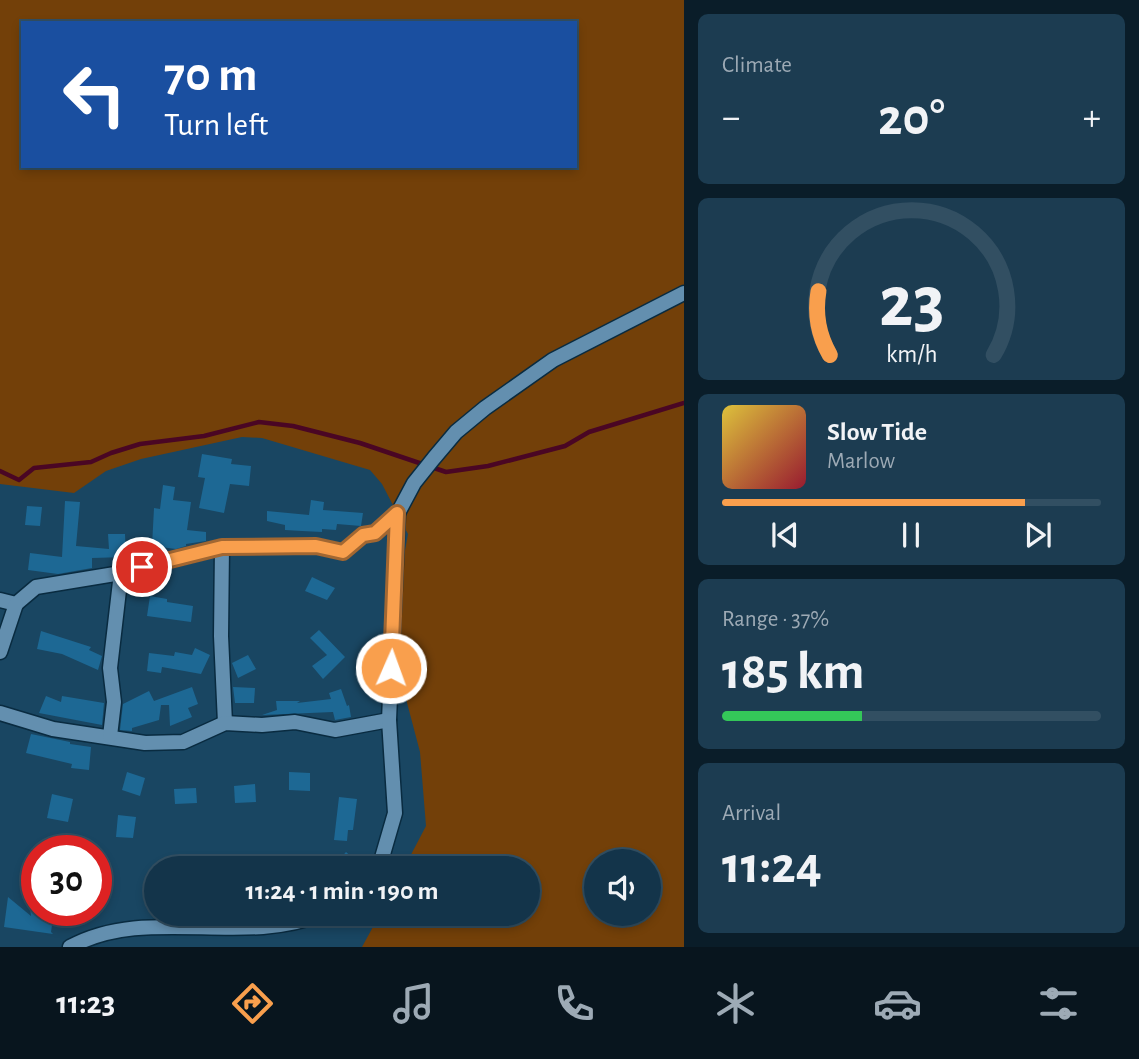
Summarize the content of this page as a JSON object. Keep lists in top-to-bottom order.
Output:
{
  "page": {
    "tile": [
      "Climate",
      ["Range · 37%", "185 km"],
      ["Arrival", "11:24"]
    ],
    "turn": ["70 m", "Turn left"],
    "heat": ["−", "20°", "+"],
    "song": ["Slow Tide", "Marlow"],
    "limit": "30",
    "trip": "11:24 · 1 min · 190 m",
    "tabs": "11:23",
    "gauge": ["23", "km/h"]
  }
}
